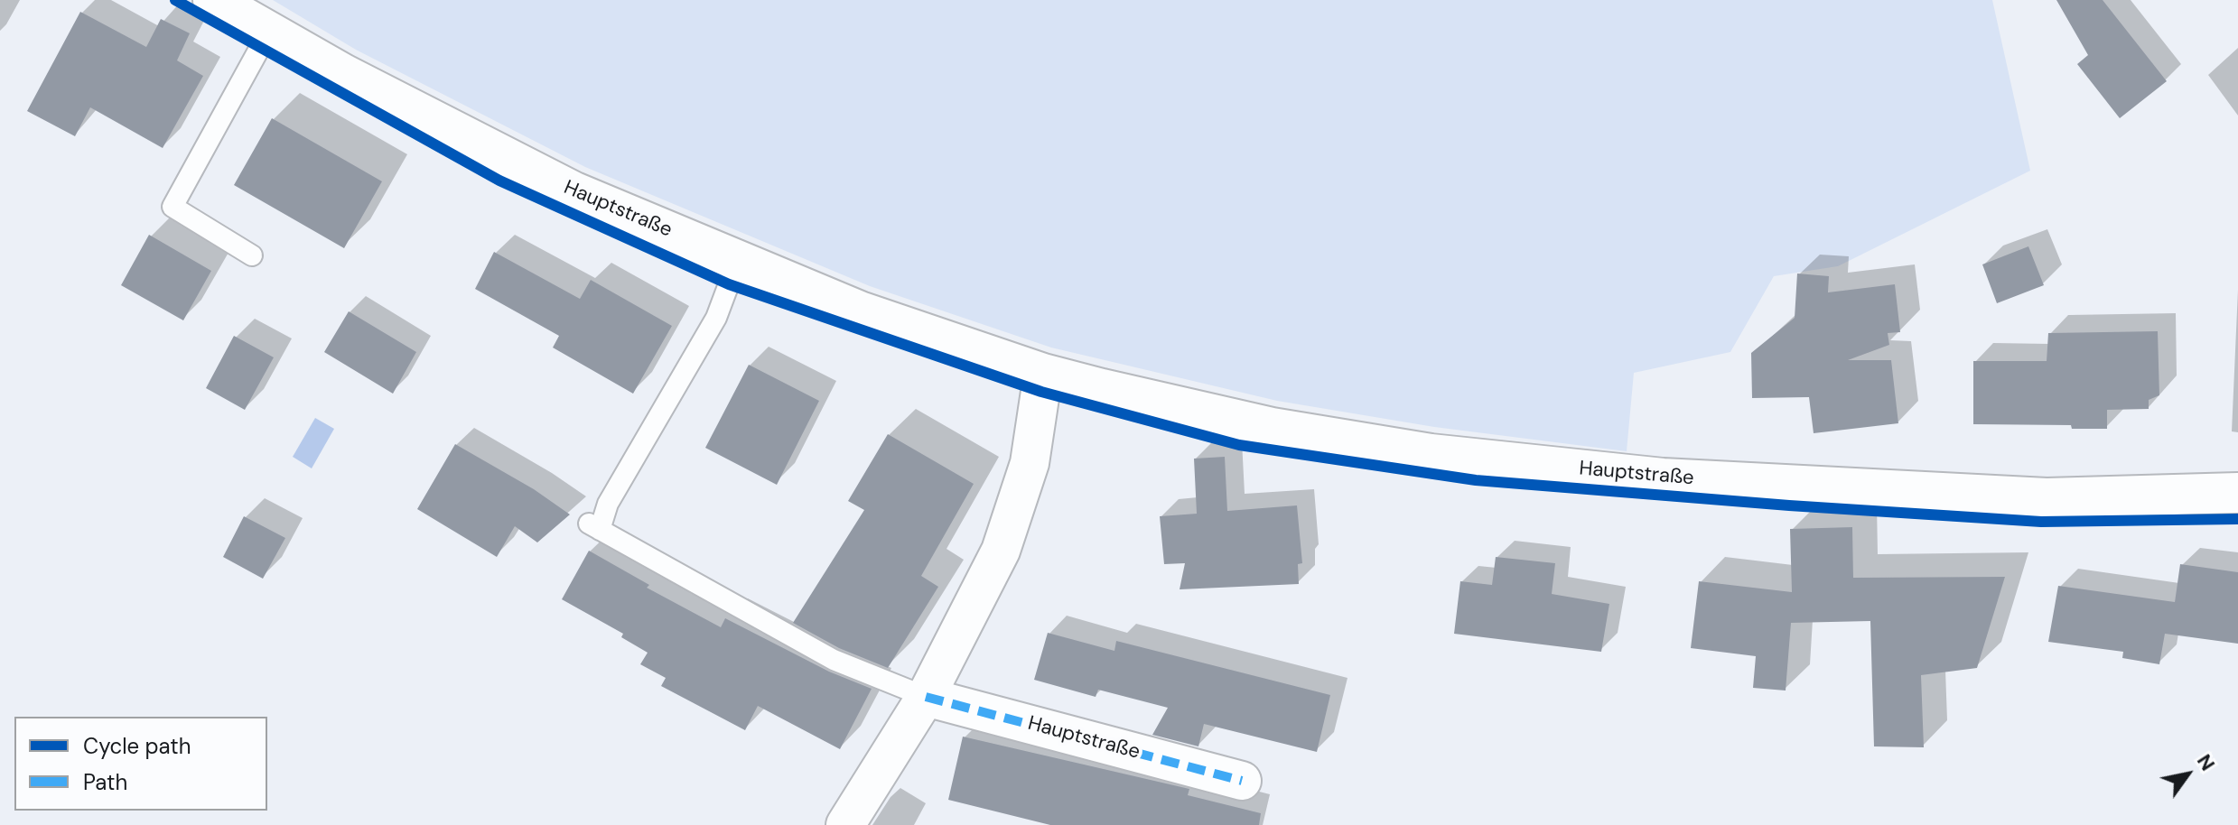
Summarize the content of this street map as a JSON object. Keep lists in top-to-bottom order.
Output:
{
  "streets": {
    "main road": ["Hauptstraße"]
  },
  "legend": ["Cycle path", "Path"],
  "north": "top right"
}
